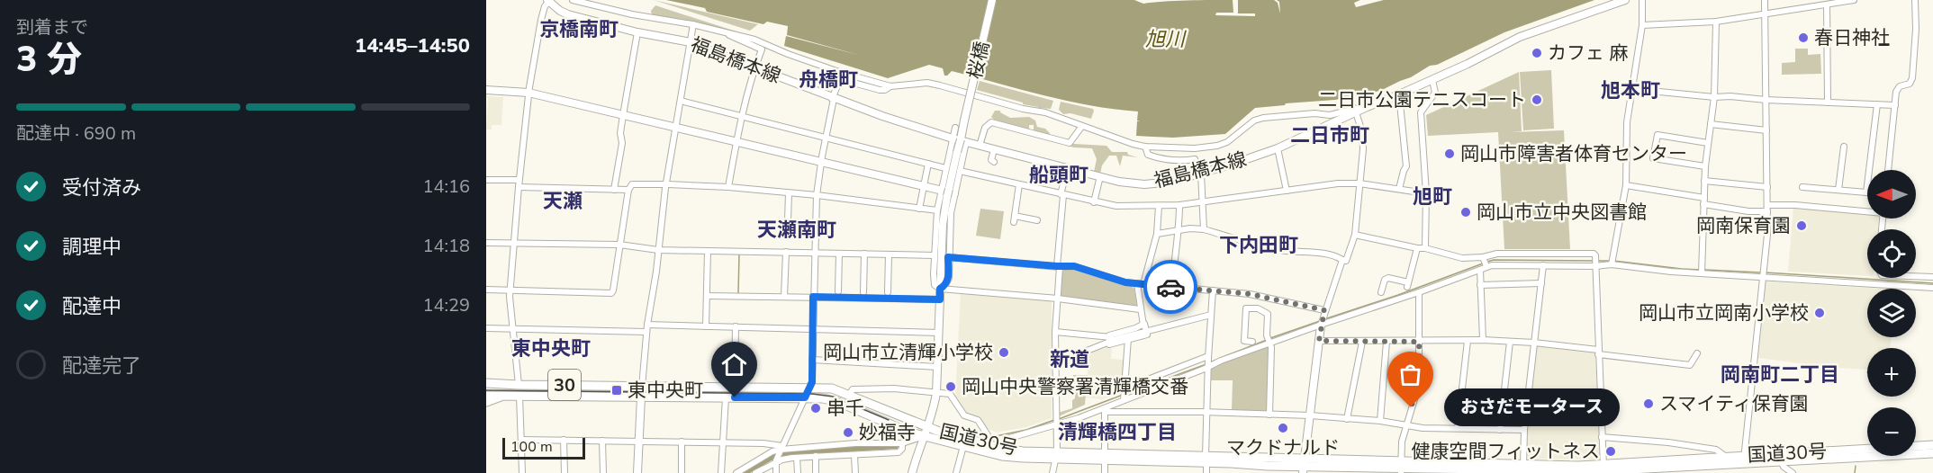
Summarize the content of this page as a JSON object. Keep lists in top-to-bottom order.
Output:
{
  "streets": {
    "main road": ["福島橋本線", "30", "国道30号"],
    "street": ["桜橋"]
  },
  "crossings": [
    ["福島橋本線", "桜橋"],
    ["桜橋", "国道30号"]
  ],
  "districts": [
    "京橋南町",
    "舟橋町",
    "旭本町",
    "二日市町",
    "船頭町",
    "旭町",
    "天瀬",
    "天瀬南町",
    "下内田町",
    "東中央町",
    "新道",
    "岡南町二丁目",
    "清輝橋四丁目"
  ],
  "water": ["旭川"],
  "places": {
    "other": [
      "春日神社",
      "カフェ 麻",
      "二日市公園テニスコート",
      "岡山市障害者体育センター",
      "岡山市立中央図書館",
      "岡南保育園",
      "岡山市立岡南小学校",
      "岡山市立清輝小学校",
      "岡山中央警察署清輝橋交番",
      "スマイティ保育園",
      "おさだモータース",
      "串千",
      "マクドナルド",
      "妙福寺",
      "健康空間フィットネス"
    ],
    "transit": ["東中央町"]
  },
  "scale_bar": "100 m",
  "north": "left",
  "page": {
    "heading": ["3 分", "到着まで", "14:45–14:50"],
    "bar": "配達中 · 690 m",
    "list": [
      ["受付済み", "14:16"],
      ["調理中", "14:18"],
      ["配達中", "14:29"],
      "配達完了"
    ],
    "map_buttons": ["+", "−"],
    "bubble": "おさだモータース",
    "scale": "100 m"
  }
}
